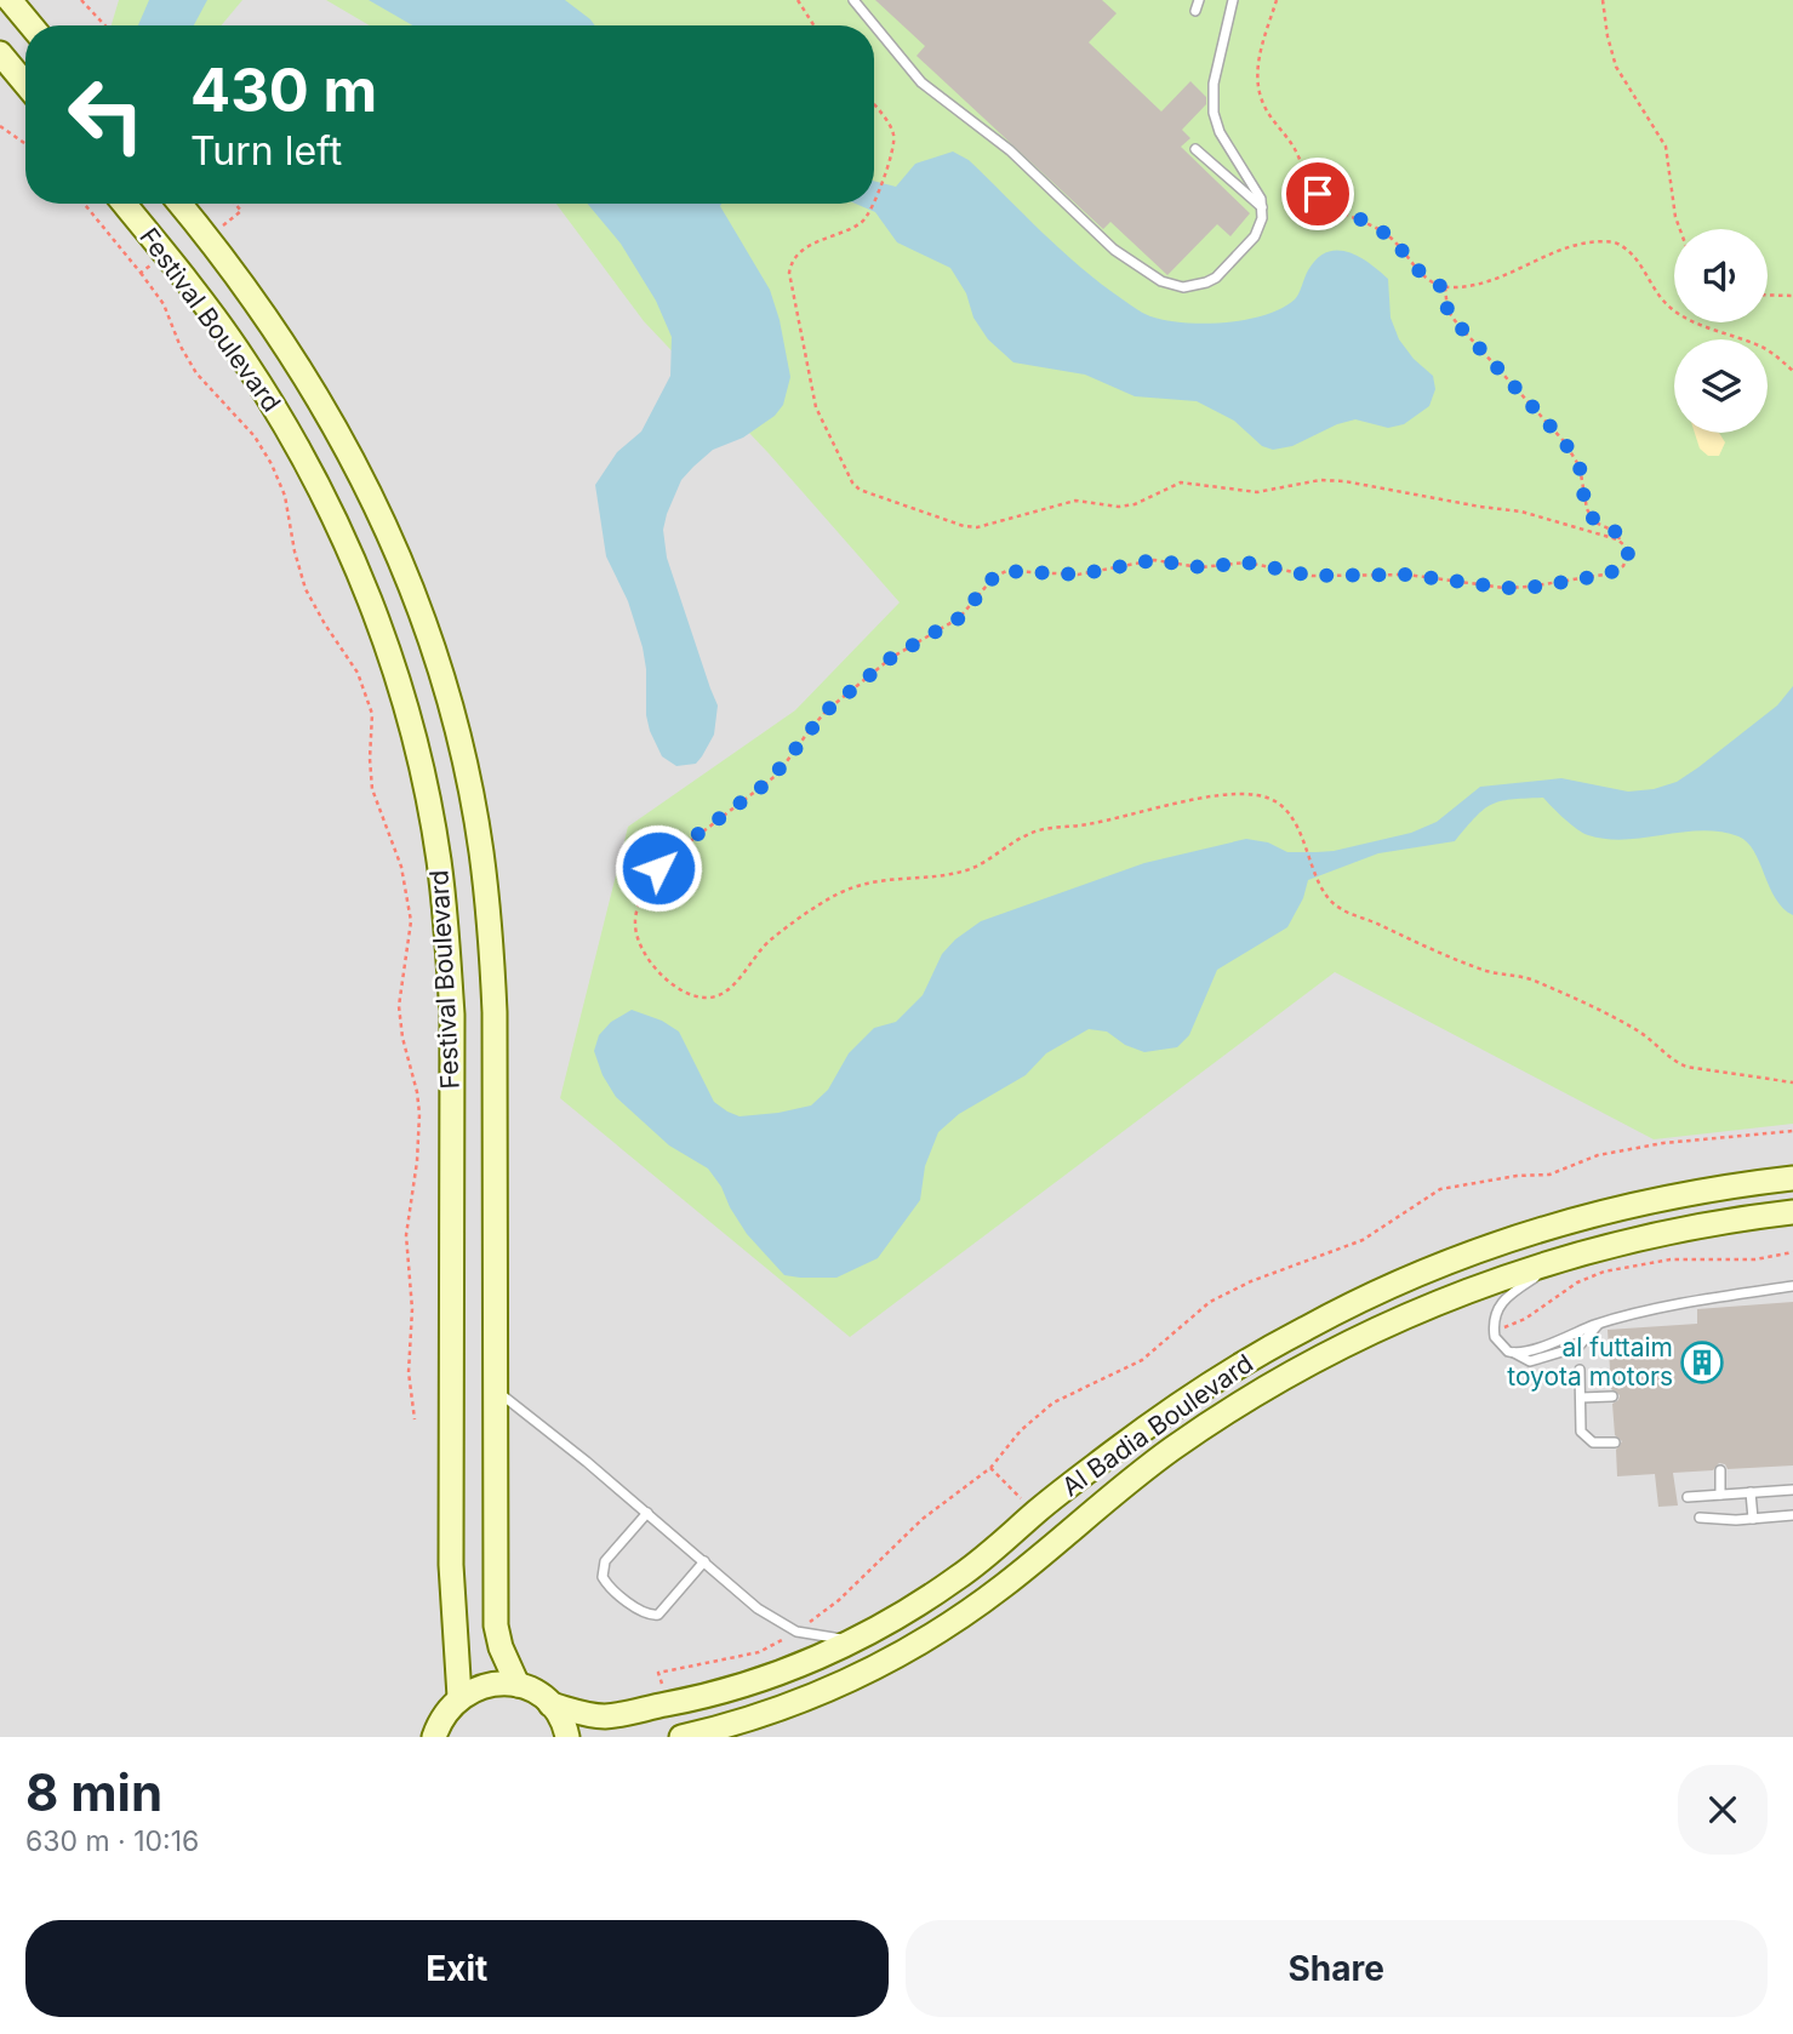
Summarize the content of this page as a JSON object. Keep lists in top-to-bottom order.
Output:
{
  "streets": {
    "main road": ["Festival Boulevard", "Al Badia Boulevard"]
  },
  "places": {
    "building": ["al futtaim toyota motors"]
  },
  "page": {
    "turn": ["430 m", "Turn left"],
    "heading": ["8 min", "630 m · 10:16"],
    "buttons": ["Exit", "Share"]
  }
}
